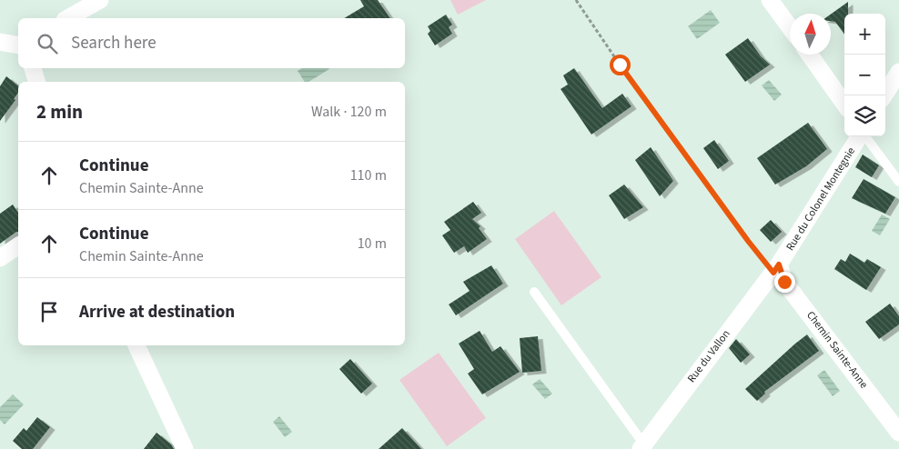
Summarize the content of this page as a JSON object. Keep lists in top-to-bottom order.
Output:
{
  "streets": {
    "street": ["Rue du Colonel Montegnie", "Chemin Sainte-Anne", "Rue du Vallon"]
  },
  "crossings": [
    ["Rue du Colonel Montegnie", "Chemin Sainte-Anne"],
    ["Rue du Colonel Montegnie", "Rue du Vallon"],
    ["Chemin Sainte-Anne", "Rue du Vallon"]
  ],
  "north": "top",
  "page": {
    "map_buttons": ["+", "−"],
    "search": "Search here",
    "heading": ["2 min", "Walk · 120 m"],
    "list": [
      ["Continue", "Chemin Sainte-Anne", "110 m"],
      ["Continue", "Chemin Sainte-Anne", "10 m"],
      "Arrive at destination"
    ]
  }
}
